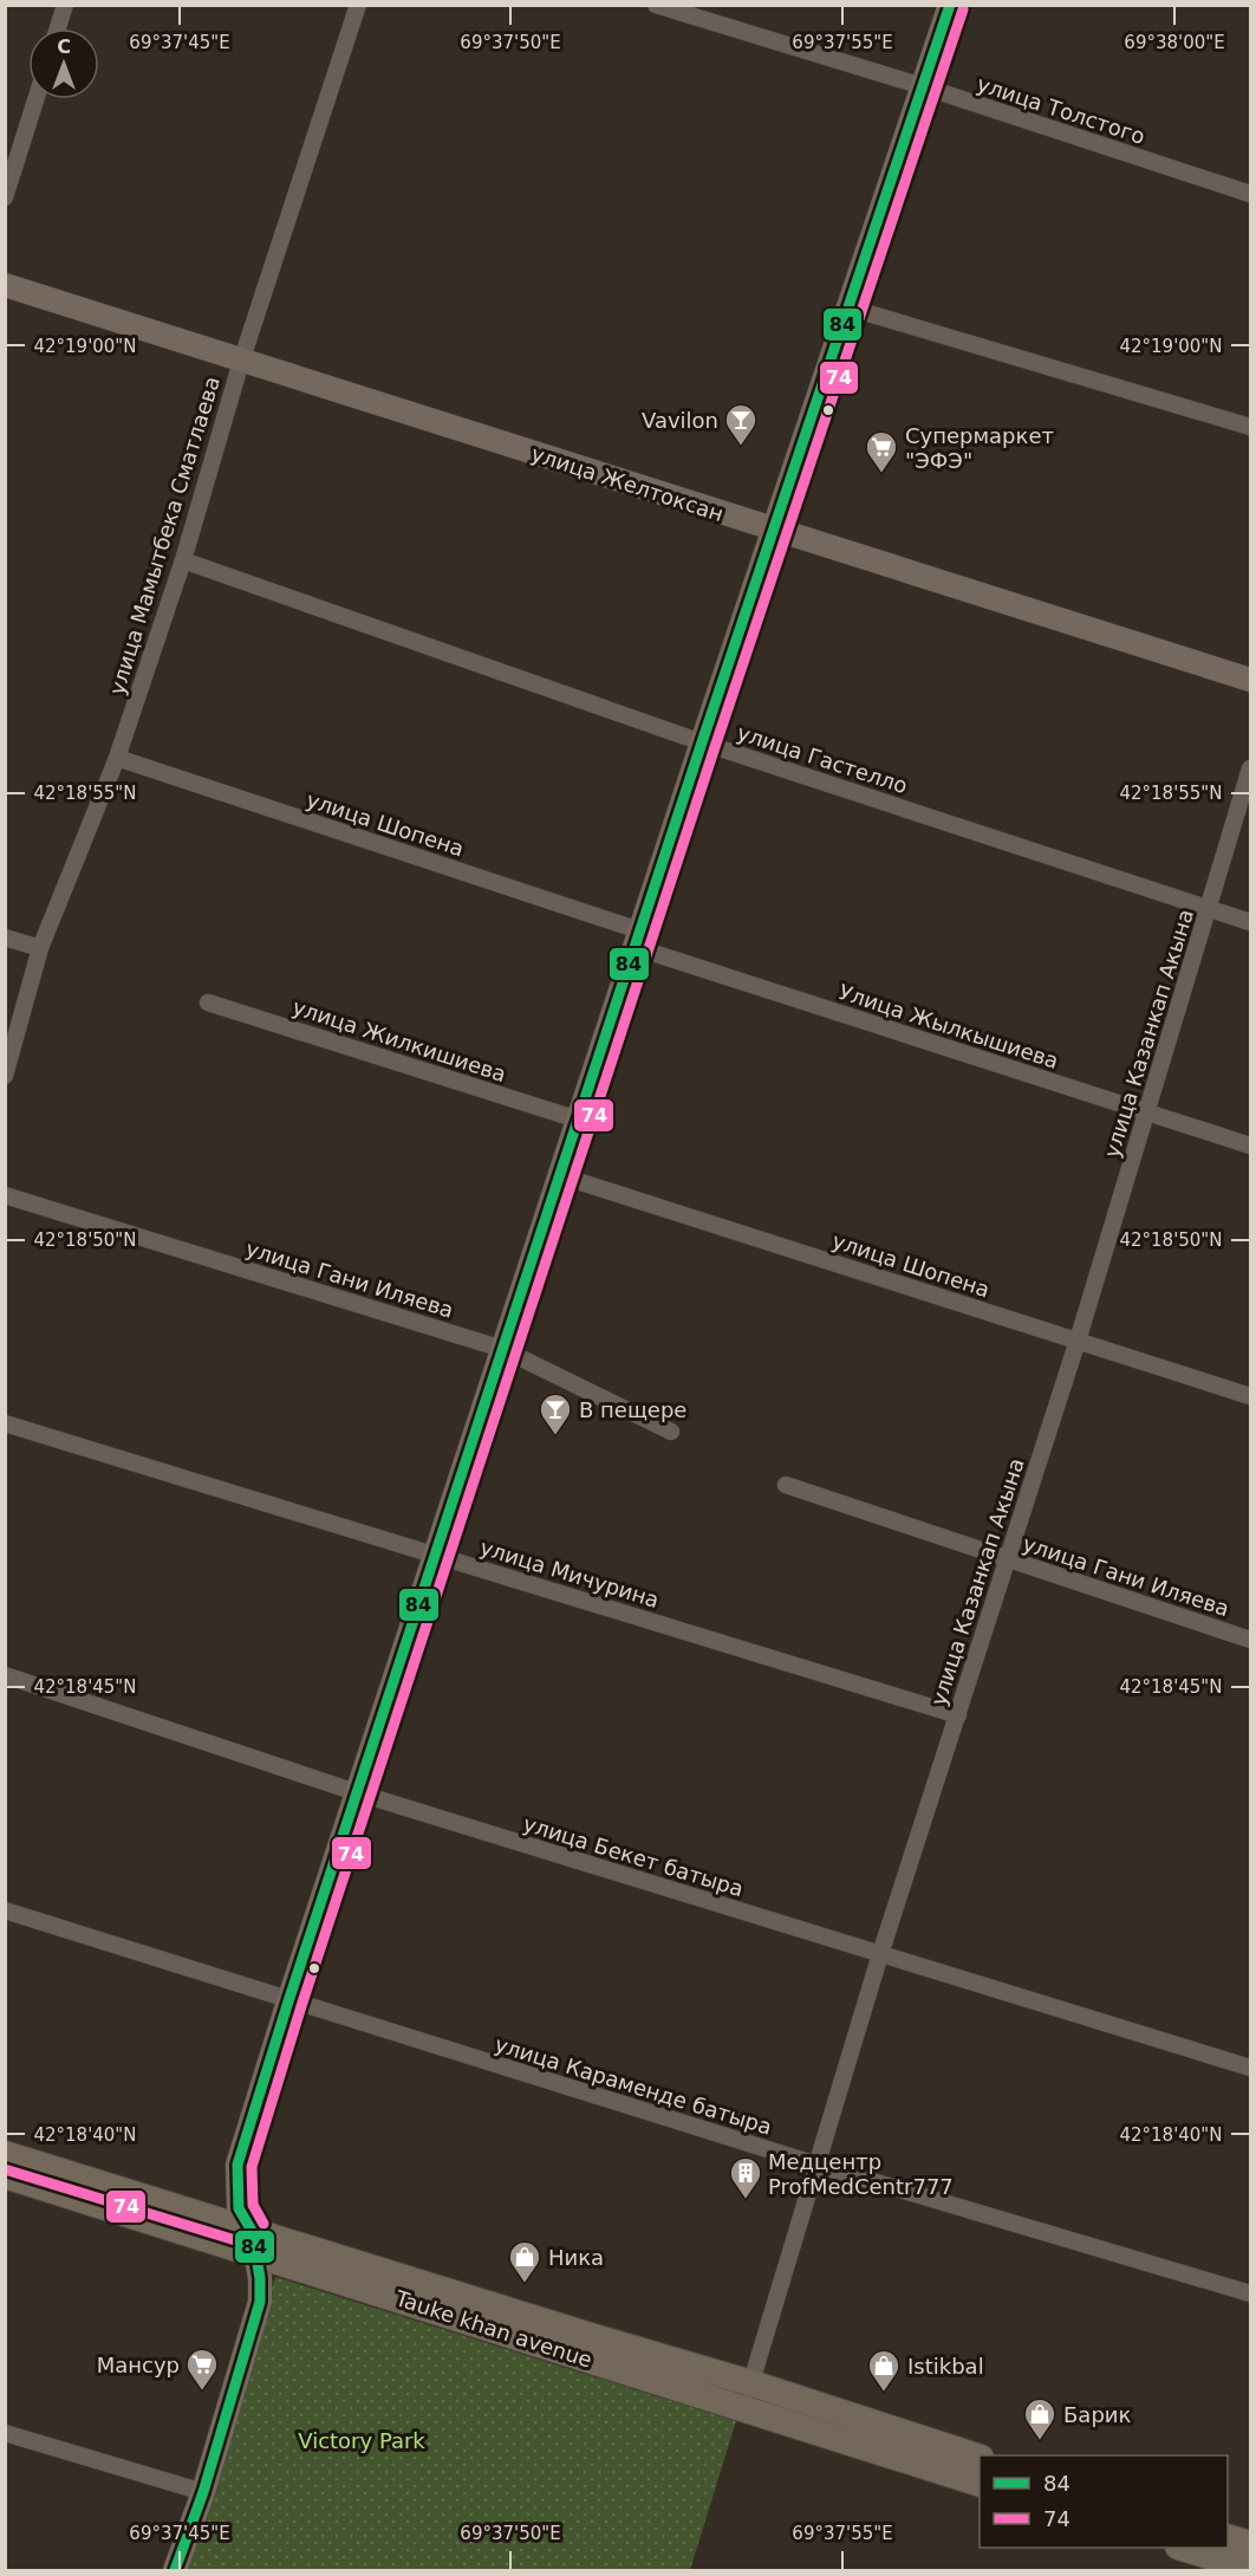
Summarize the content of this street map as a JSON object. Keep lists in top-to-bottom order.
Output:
{
  "streets": {
    "main road": ["улица Желтоксан", "Tauke khan avenue"],
    "street": [
      "улица Толстого",
      "улица Мамытбека Сматлаева",
      "улица Гастелло",
      "улица Шопена",
      "Улица Жылкышиева",
      "улица Казанкап Акына",
      "улица Жилкишиева",
      "улица Гани Иляева",
      "улица Мичурина",
      "улица Бекет батыра",
      "улица Караменде батыра"
    ]
  },
  "crossings": [
    ["улица Желтоксан", "улица Мамытбека Сматлаева"],
    ["улица Мамытбека Сматлаева", "улица Гастелло"],
    ["улица Мамытбека Сматлаева", "улица Шопена"],
    ["улица Гастелло", "улица Казанкап Акына"],
    ["улица Шопена", "Улица Жылкышиева"],
    ["улица Шопена", "улица Казанкап Акына"],
    ["Улица Жылкышиева", "улица Казанкап Акына"],
    ["улица Казанкап Акына", "улица Гани Иляева"],
    ["улица Казанкап Акына", "улица Мичурина"],
    ["улица Казанкап Акына", "улица Бекет батыра"],
    ["улица Казанкап Акына", "улица Караменде батыра"],
    ["улица Казанкап Акына", "Tauke khan avenue"]
  ],
  "parks": ["Victory Park"],
  "places": {
    "bar": ["Vavilon", "В пещере"],
    "supermarket": ["Супермаркет \"ЭФЭ\"", "Мансур"],
    "building": ["Медцентр ProfMedCentr777"],
    "shop": ["Ника", "Istikbal", "Барик"]
  },
  "lines": ["transit line 84", "transit line 74"],
  "legend": ["84", "74"],
  "north": "top",
  "coordinates": [
    "69°37'45\"E",
    "69°37'50\"E",
    "69°37'55\"E",
    "69°38'00\"E",
    "42°19'00\"N",
    "42°18'55\"N",
    "42°18'50\"N",
    "42°18'45\"N",
    "42°18'40\"N"
  ]
}
